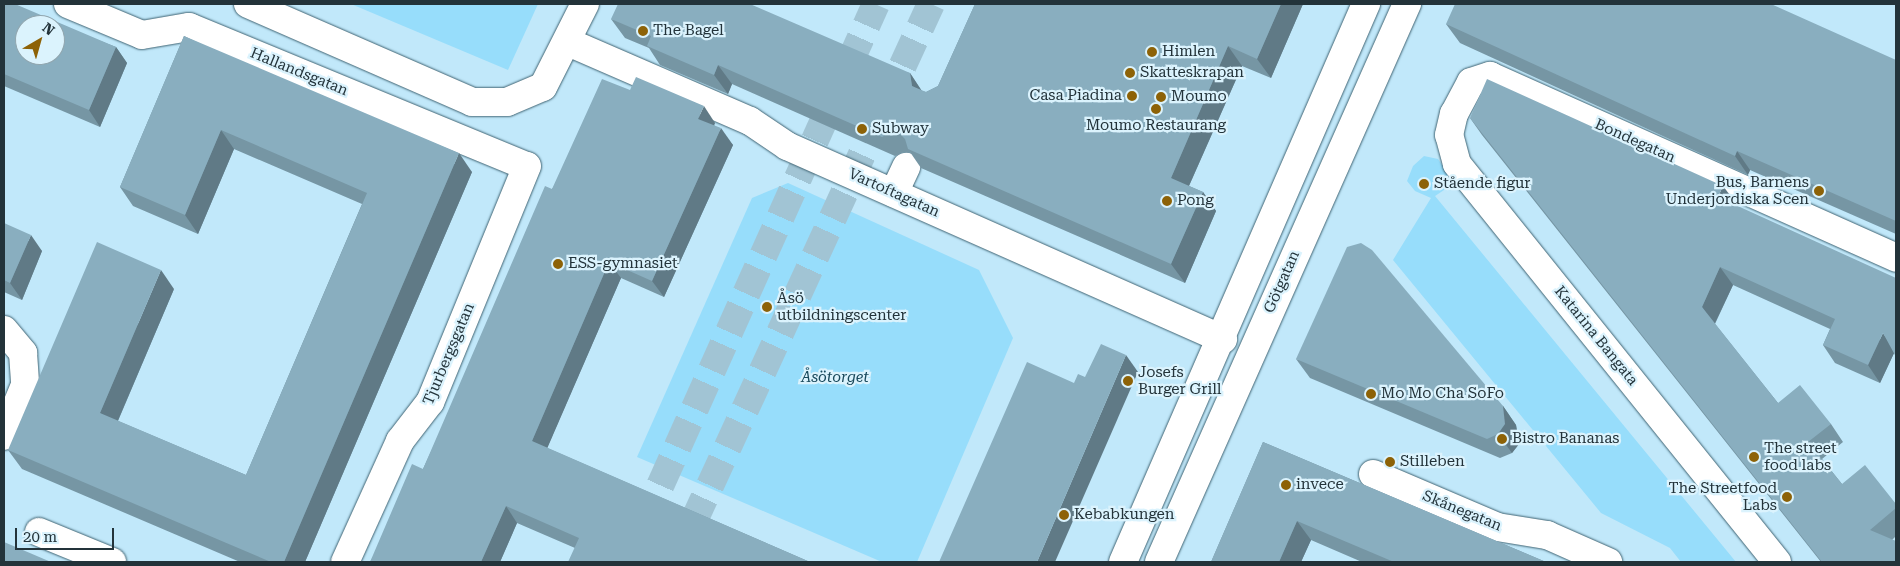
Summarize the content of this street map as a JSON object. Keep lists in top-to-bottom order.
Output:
{
  "streets": {
    "street": [
      "Hallandsgatan",
      "Bondegatan",
      "Vartoftagatan",
      "Götgatan",
      "Katarina Bangata",
      "Tjurbergsgatan",
      "Skånegatan"
    ]
  },
  "crossings": [
    ["Hallandsgatan", "Tjurbergsgatan"],
    ["Bondegatan", "Katarina Bangata"]
  ],
  "parks": ["Åsötorget"],
  "places": [
    "The Bagel",
    "Himlen",
    "Skatteskrapan",
    "Casa Piadina",
    "Moumo",
    "Moumo Restaurang",
    "Subway",
    "Stående figur",
    "Bus, Barnens Underjordiska Scen",
    "Pong",
    "ESS-gymnasiet",
    "Åsö utbildningscenter",
    "Josefs Burger Grill",
    "Mo Mo Cha SoFo",
    "Bistro Bananas",
    "The street food labs",
    "Stilleben",
    "invece",
    "The Streetfood Labs",
    "Kebabkungen"
  ],
  "scale_bar": "20 m",
  "north": "top right"
}
